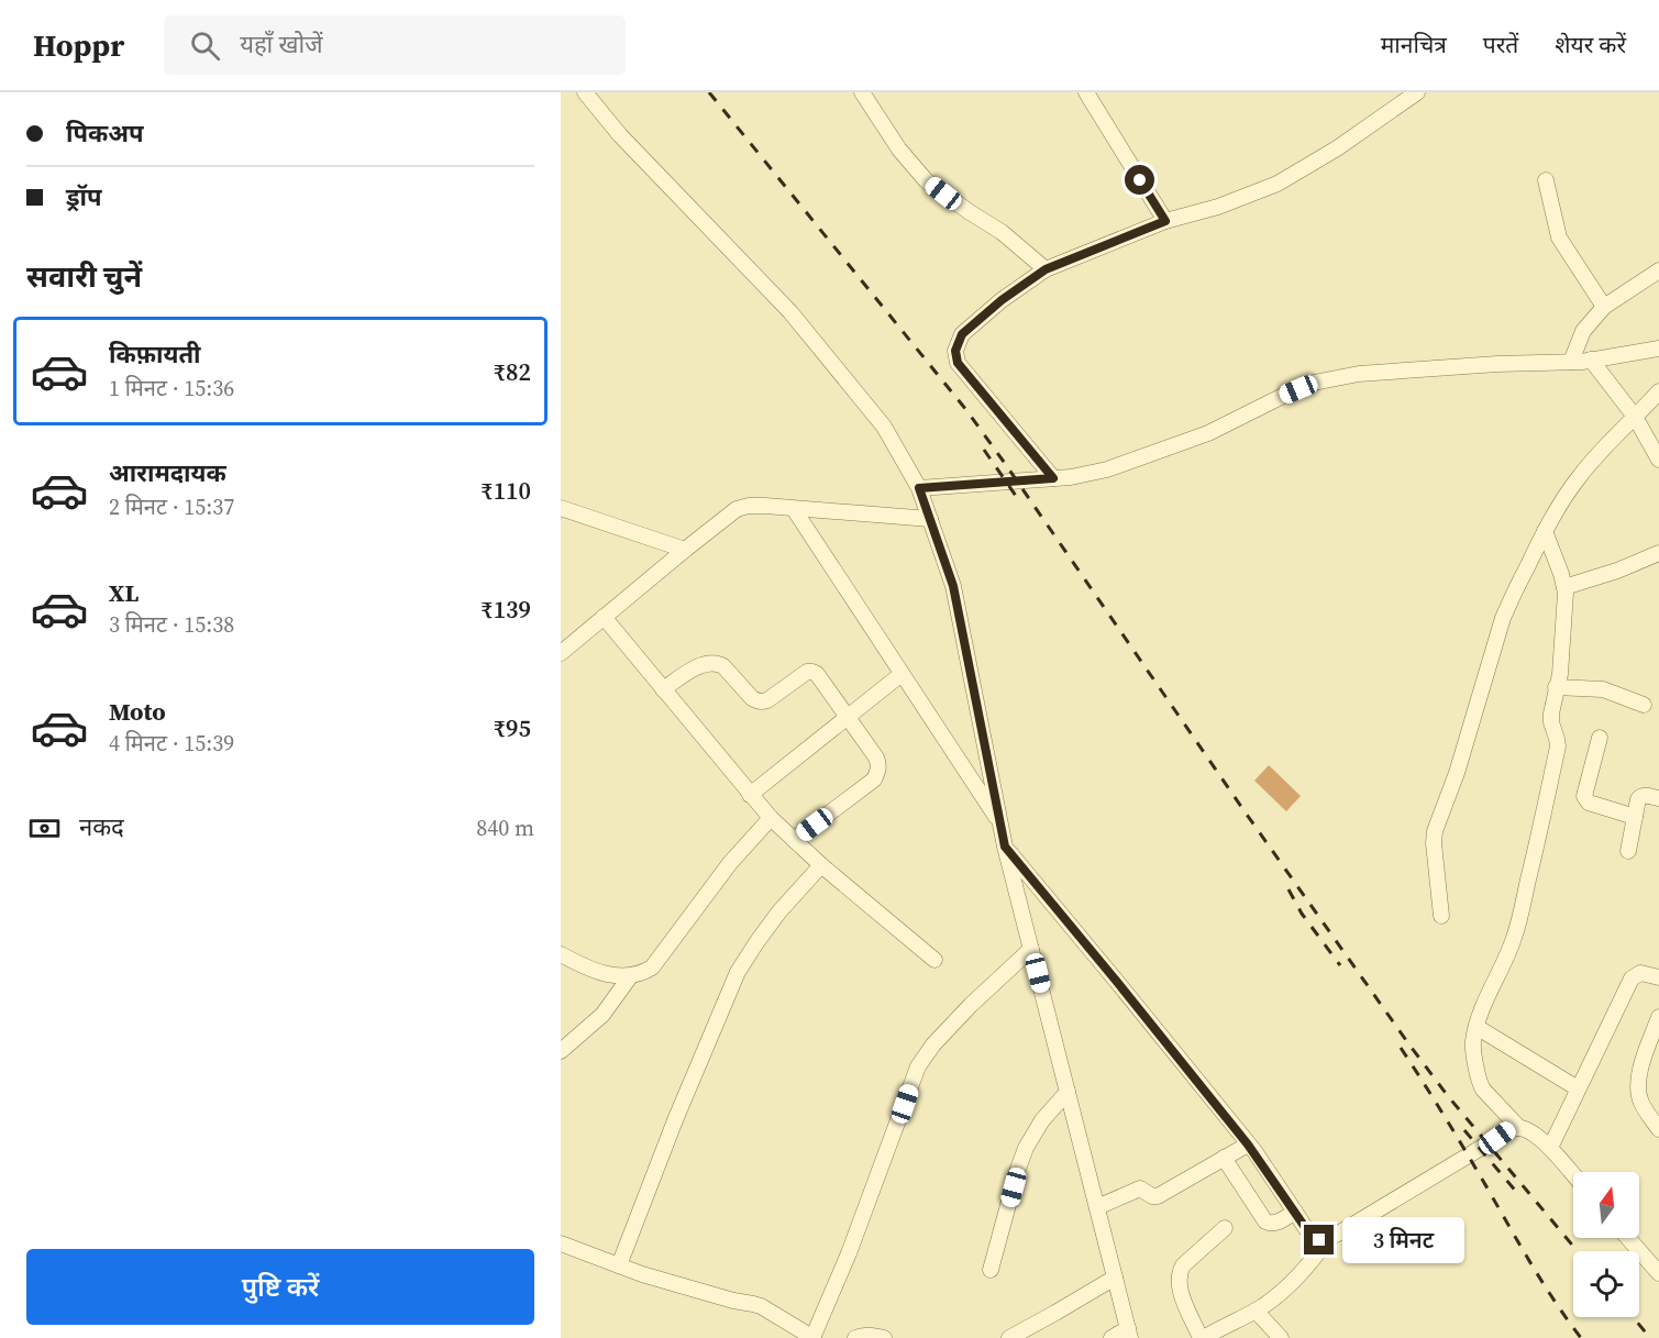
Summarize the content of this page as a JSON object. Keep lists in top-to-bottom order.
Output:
{
  "north": "top",
  "page": {
    "header": "Hoppr",
    "search": "यहाँ खोजें",
    "nav": ["मानचित्र", "परतें", "शेयर करें"],
    "banner": ["पिकअप", "ड्रॉप"],
    "heading": "सवारी चुनें",
    "list": [
      {
        "name": "किफ़ायती",
        "note": "1 मिनट · 15:36",
        "value": "₹82"
      },
      {
        "name": "आरामदायक",
        "note": "2 मिनट · 15:37",
        "value": "₹110"
      },
      {
        "name": "XL",
        "note": "3 मिनट · 15:38",
        "value": "₹139"
      },
      {
        "name": "Moto",
        "note": "4 मिनट · 15:39",
        "value": "₹95"
      }
    ],
    "pay": ["नकद", "840 m"],
    "bubble": "3 मिनट",
    "buttons": "पुष्टि करें"
  }
}
